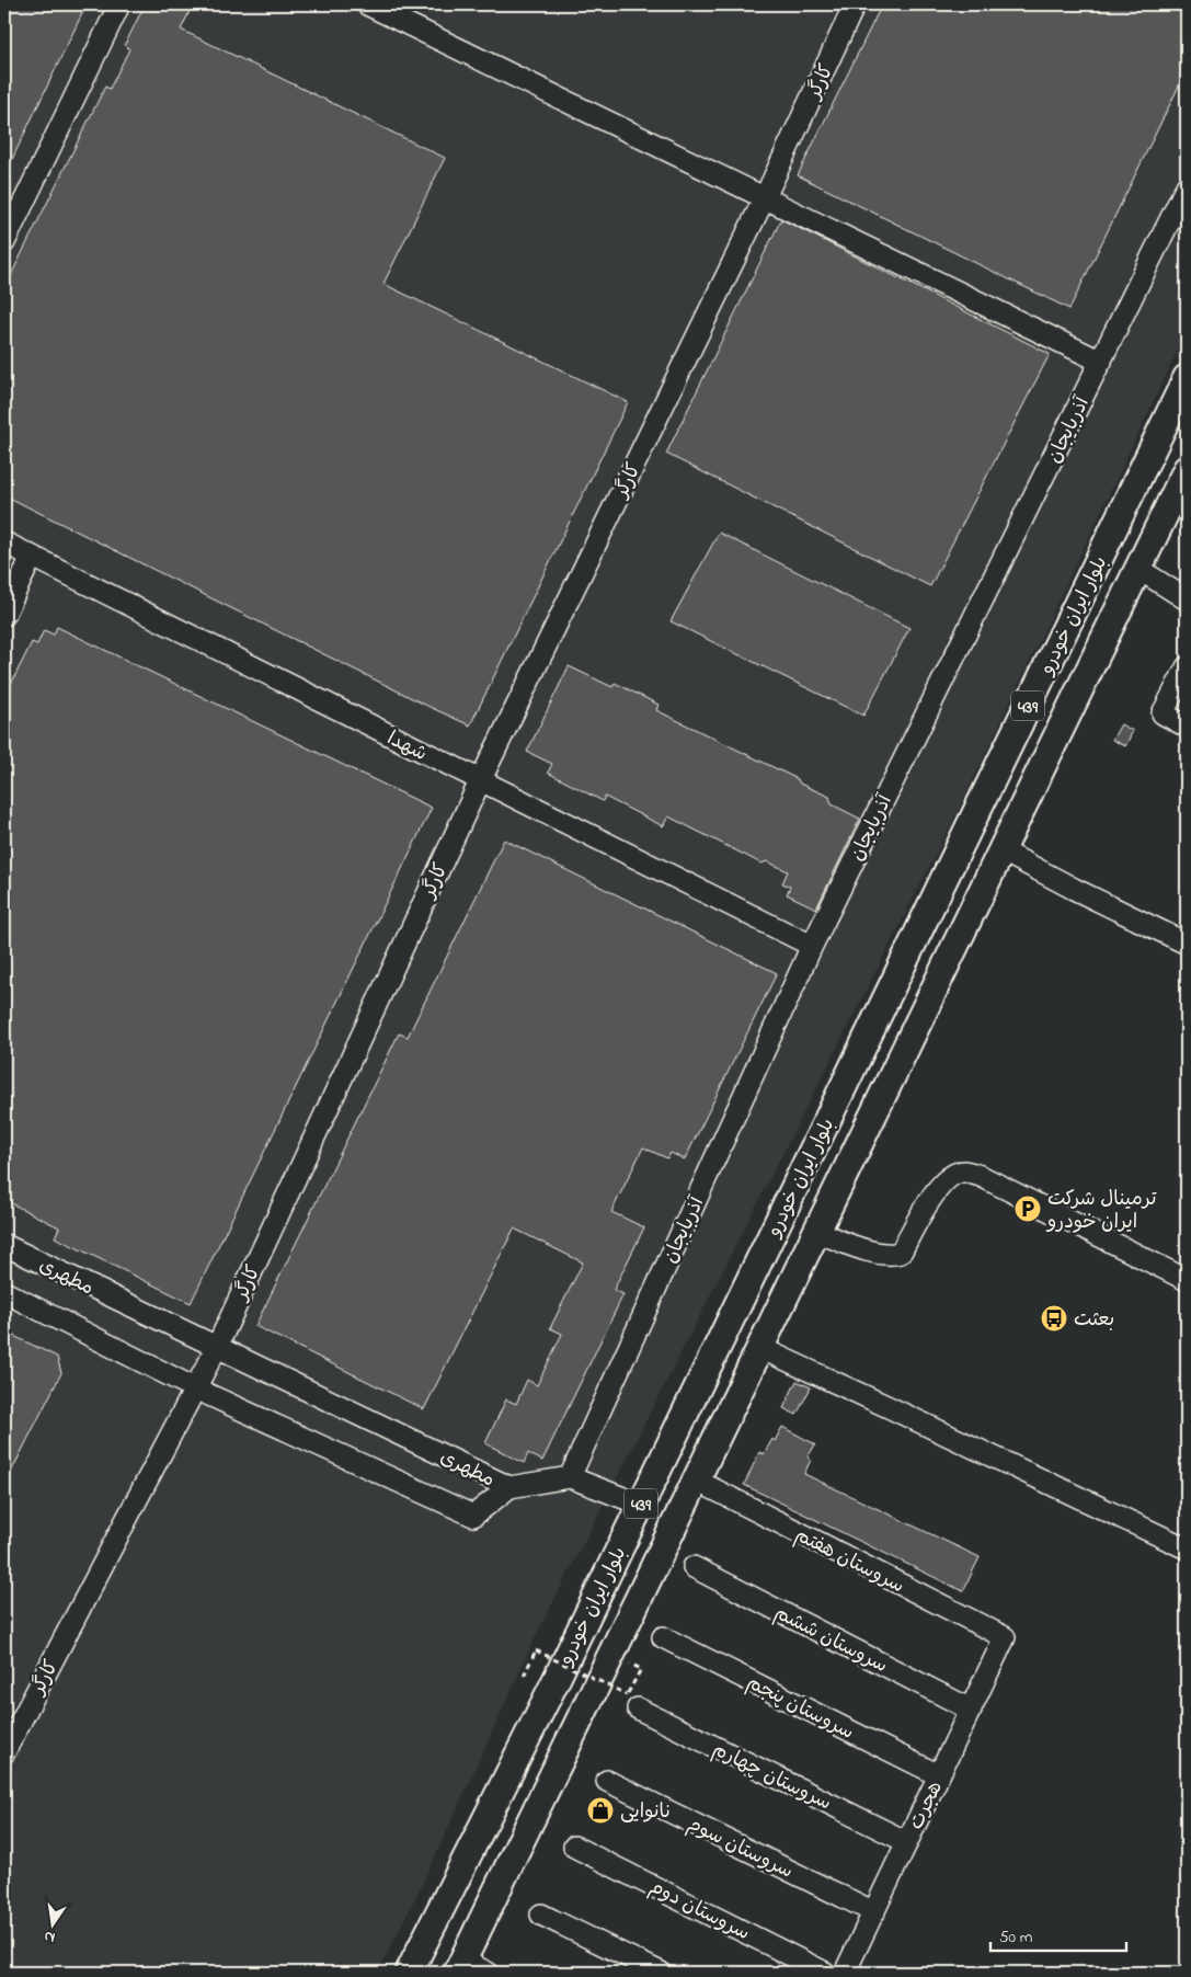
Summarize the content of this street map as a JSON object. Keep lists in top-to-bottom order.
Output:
{
  "streets": {
    "main road": ["بلوار ایران خودرو", "439"],
    "street": [
      "کارگر",
      "آذربایجان",
      "شهدا",
      "مطهری",
      "سروستان هفتم",
      "سروستان ششم",
      "سروستان پنجم",
      "سروستان چهارم",
      "هجرت",
      "سروستان سوم",
      "سروستان دوم"
    ]
  },
  "crossings": [
    ["کارگر", "شهدا"],
    ["کارگر", "مطهری"],
    ["آذربایجان", "شهدا"],
    ["بلوار ایران خودرو", "سروستان هفتم"],
    ["سروستان هفتم", "هجرت"],
    ["سروستان ششم", "هجرت"],
    ["سروستان پنجم", "هجرت"],
    ["سروستان چهارم", "هجرت"],
    ["هجرت", "سروستان سوم"]
  ],
  "places": {
    "parking": ["ترمینال شرکت ایران خودرو"],
    "bus stop": ["بعثت"],
    "shop": ["نانوایی"]
  },
  "scale_bar": "50 m",
  "north": "bottom"
}
